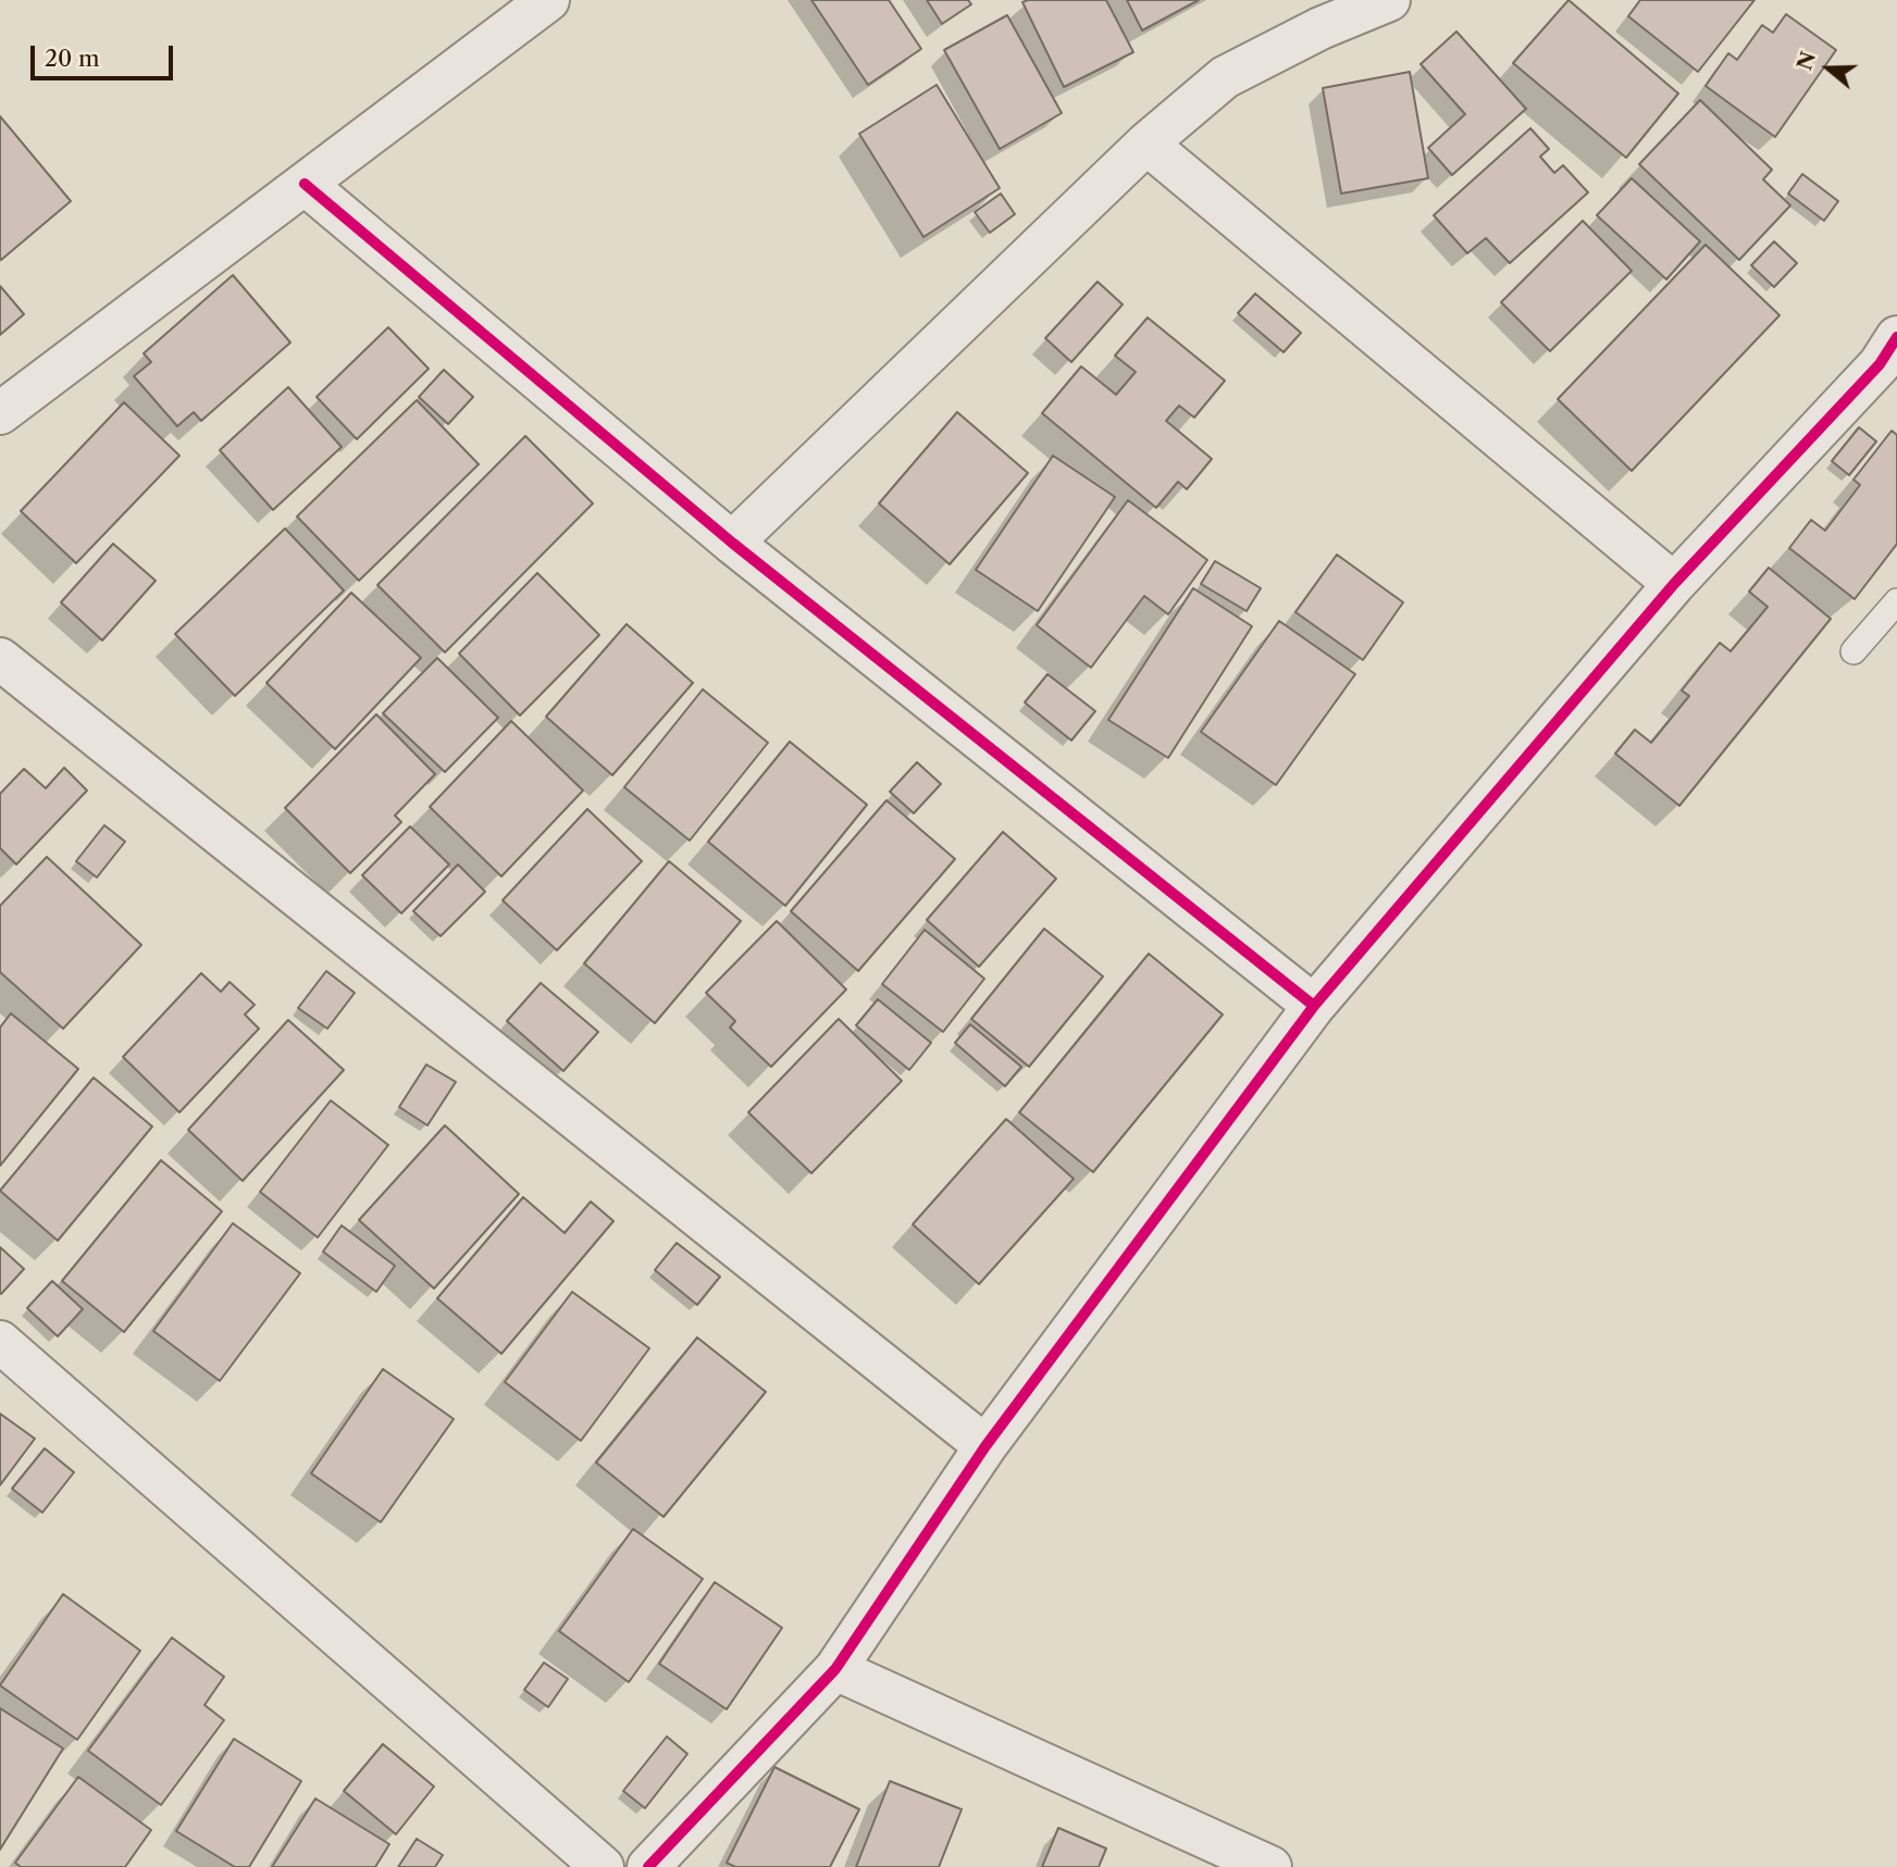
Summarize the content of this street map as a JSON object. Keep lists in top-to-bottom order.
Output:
{
  "scale_bar": "20 m",
  "north": "left"
}
